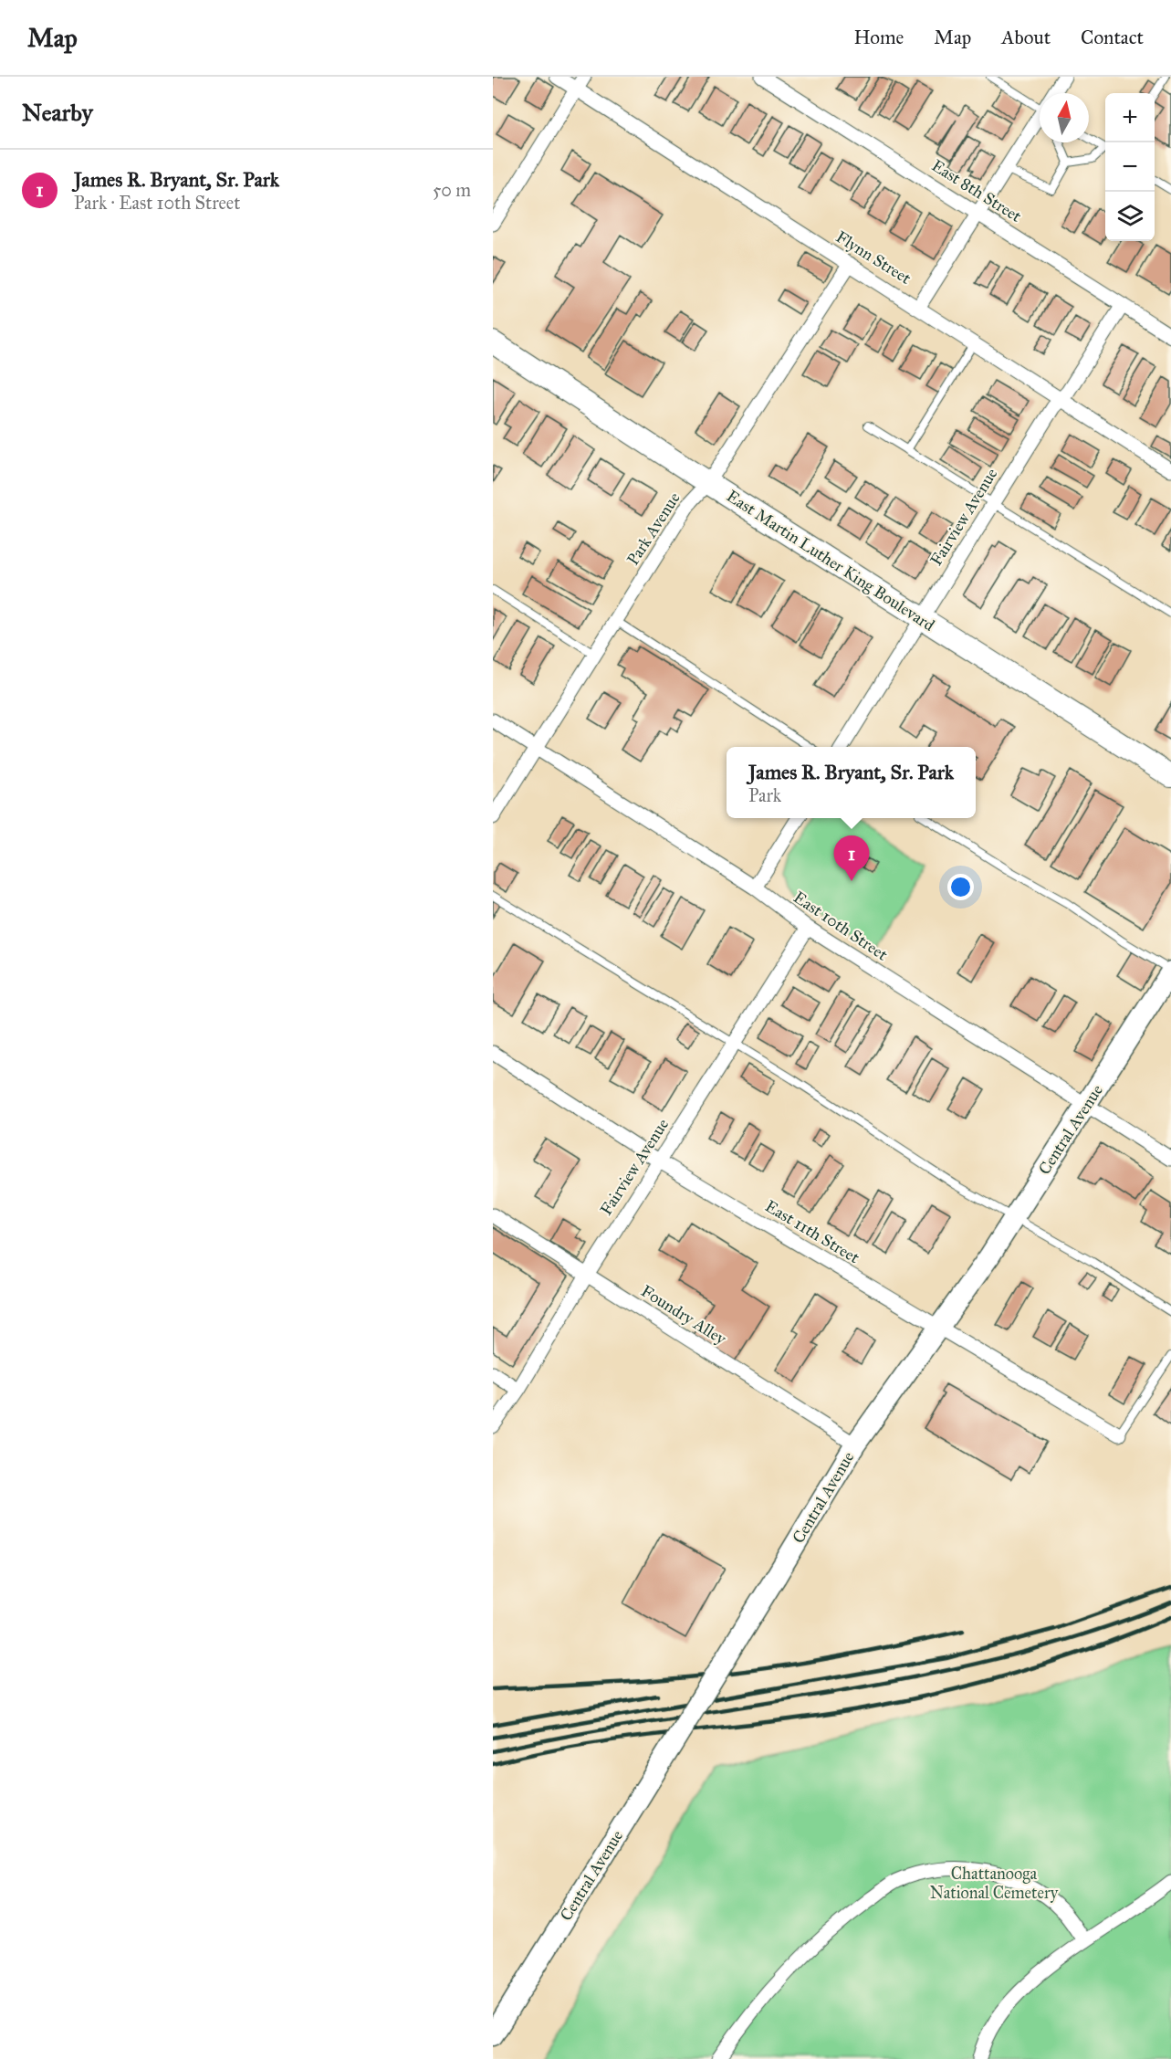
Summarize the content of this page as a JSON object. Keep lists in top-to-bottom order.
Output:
{
  "streets": {
    "main road": ["East Martin Luther King Boulevard", "Central Avenue"],
    "street": [
      "East 8th Street",
      "Flynn Street",
      "Fairview Avenue",
      "Park Avenue",
      "East 10th Street",
      "East 11th Street",
      "Foundry Alley"
    ]
  },
  "crossings": [
    ["East 8th Street", "Fairview Avenue"],
    ["Flynn Street", "Fairview Avenue"],
    ["Flynn Street", "Park Avenue"],
    ["Fairview Avenue", "East Martin Luther King Boulevard"],
    ["Fairview Avenue", "East 10th Street"],
    ["Fairview Avenue", "East 11th Street"],
    ["Fairview Avenue", "Foundry Alley"],
    ["Park Avenue", "East Martin Luther King Boulevard"],
    ["Park Avenue", "East 10th Street"],
    ["East 10th Street", "Central Avenue"],
    ["Central Avenue", "East 11th Street"],
    ["Central Avenue", "Foundry Alley"]
  ],
  "parks": ["Chattanooga National Cemetery"],
  "north": "top",
  "page": {
    "header": "Map",
    "nav": [
      "Home",
      "Map",
      "About",
      "Contact"
    ],
    "heading": "Nearby",
    "map_buttons": ["+", "−"],
    "list": [
      {
        "mark": "1",
        "name": "James R. Bryant, Sr. Park",
        "note": "Park · East 10th Street",
        "value": "50 m"
      }
    ],
    "popup": ["James R. Bryant, Sr. Park", "Park"],
    "pins": "1"
  }
}
